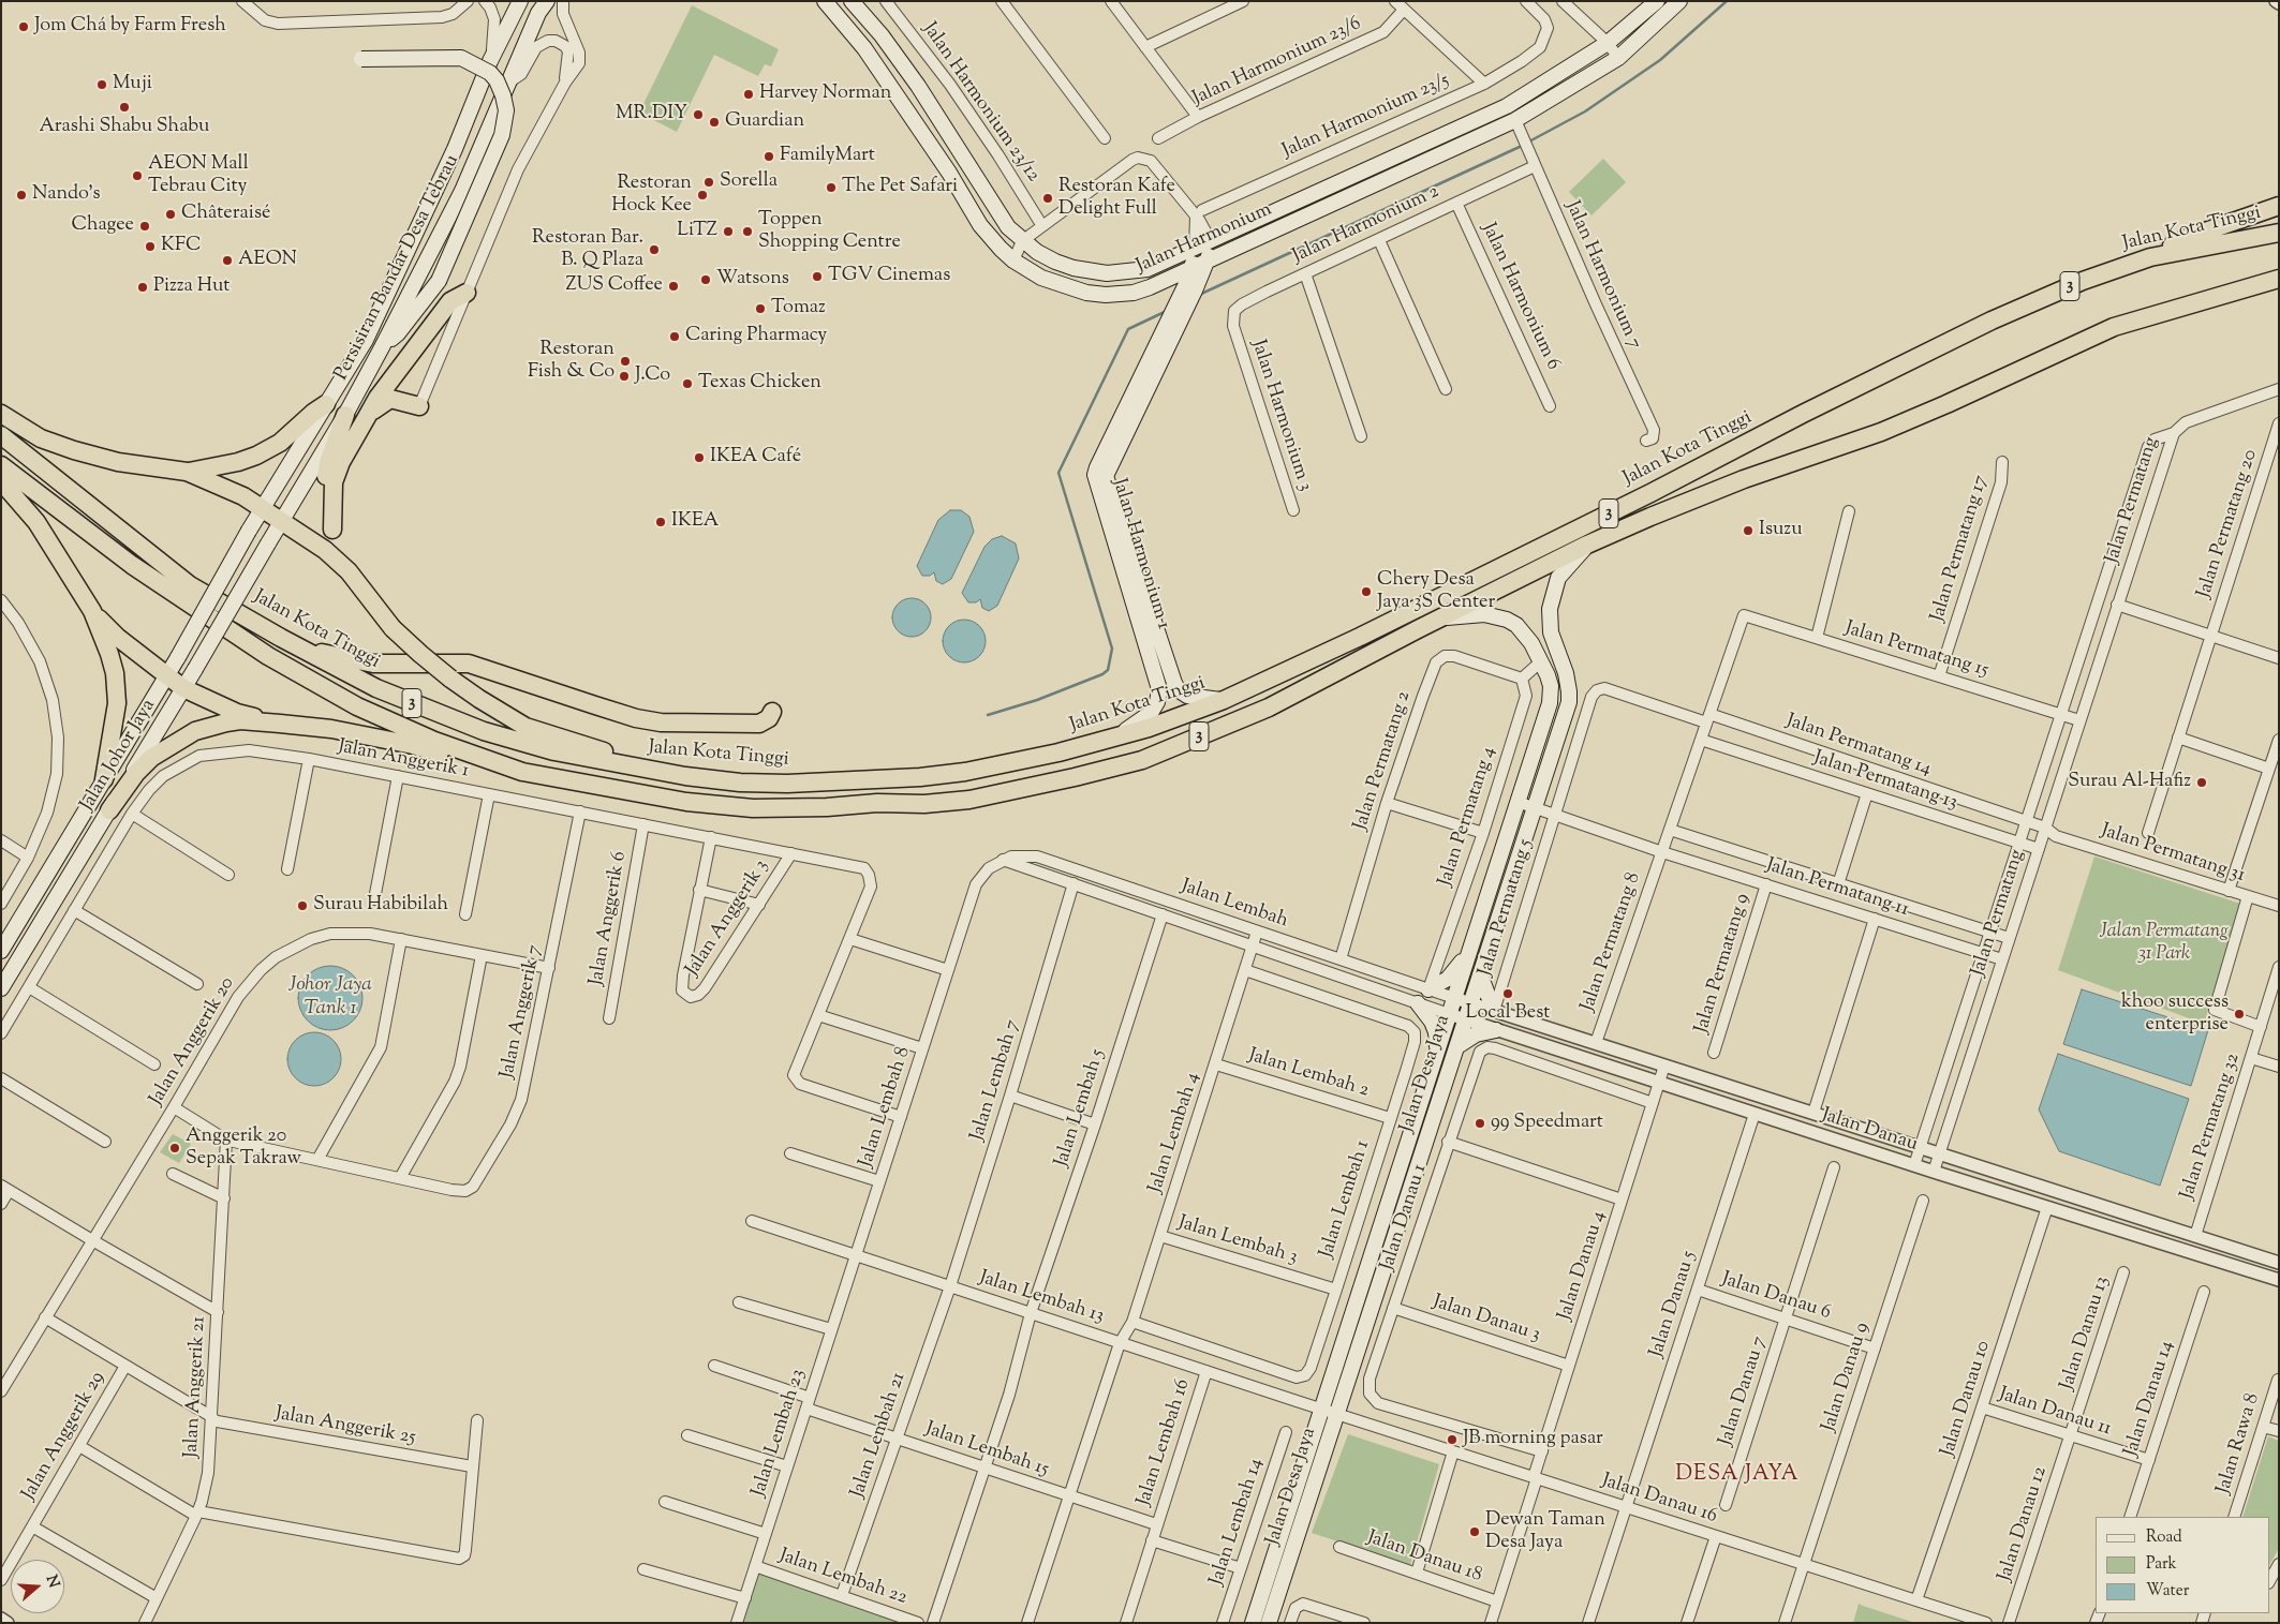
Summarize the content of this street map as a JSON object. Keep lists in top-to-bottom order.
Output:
{
  "streets": {
    "highway": ["Jalan Kota Tinggi", "3"],
    "main road": [
      "Jalan Harmonium",
      "Persisiran Bandar Desa Tebrau",
      "Jalan Harmonium 1",
      "Jalan Johor Jaya",
      "Jalan Desa Jaya"
    ],
    "street": [
      "Jalan Harmonium 23/6",
      "Jalan Harmonium 23/12",
      "Jalan Harmonium 23/5",
      "Jalan Harmonium 2",
      "Jalan Harmonium 7",
      "Jalan Harmonium 6",
      "Jalan Harmonium 3",
      "Jalan Permatang",
      "Jalan Permatang 20",
      "Jalan Permatang 17",
      "Jalan Permatang 15",
      "Jalan Permatang 14",
      "Jalan Anggerik 1",
      "Jalan Permatang 2",
      "Jalan Permatang 13",
      "Jalan Permatang 4",
      "Jalan Permatang 31",
      "Jalan Permatang 11",
      "Jalan Lembah",
      "Jalan Permatang 5",
      "Jalan Anggerik 6",
      "Jalan Anggerik 3",
      "Jalan Permatang 8",
      "Jalan Permatang 9",
      "Jalan Anggerik 7",
      "Jalan Anggerik 20",
      "Jalan Lembah 2",
      "Jalan Lembah 7",
      "Jalan Lembah 8",
      "Jalan Lembah 5",
      "Jalan Permatang 32",
      "Jalan Danau",
      "Jalan Lembah 4",
      "Jalan Lembah 1",
      "Jalan Danau 1",
      "Jalan Lembah 3",
      "Jalan Danau 4",
      "Jalan Danau 6",
      "Jalan Lembah 13",
      "Jalan Danau 5",
      "Jalan Danau 3",
      "Jalan Danau 13",
      "Jalan Danau 9",
      "Jalan Anggerik 21",
      "Jalan Danau 7",
      "Jalan Danau 10",
      "Jalan Danau 14",
      "Jalan Danau 11",
      "Jalan Anggerik 25",
      "Jalan Lembah 23",
      "Jalan Lembah 21",
      "Jalan Anggerik 29",
      "Jalan Lembah 16",
      "Jalan Rawa 8",
      "Jalan Lembah 15",
      "Jalan Danau 16",
      "Jalan Lembah 14",
      "Jalan Danau 12",
      "Jalan Danau 18",
      "Jalan Lembah 22"
    ]
  },
  "crossings": [
    ["Jalan Harmonium 2", "Jalan Harmonium 7"],
    ["Jalan Harmonium 2", "Jalan Harmonium 6"],
    ["Jalan Harmonium 2", "Jalan Harmonium 3"],
    ["Jalan Kota Tinggi", "Jalan Harmonium 1"],
    ["Jalan Harmonium", "Jalan Harmonium 7"],
    ["Jalan Harmonium", "Jalan Harmonium 1"],
    ["Persisiran Bandar Desa Tebrau", "Jalan Johor Jaya"],
    ["3", "Jalan Desa Jaya"],
    ["Jalan Permatang", "Jalan Permatang 15"],
    ["Jalan Permatang", "Jalan Permatang 14"],
    ["Jalan Permatang", "Jalan Permatang 13"],
    ["Jalan Permatang", "Jalan Permatang 11"],
    ["Jalan Permatang", "Jalan Danau"],
    ["Jalan Permatang 17", "Jalan Permatang 15"],
    ["Jalan Permatang 15", "Jalan Permatang 8"],
    ["Jalan Permatang 14", "Jalan Permatang 31"],
    ["Jalan Permatang 14", "Jalan Permatang 5"],
    ["Jalan Permatang 14", "Jalan Permatang 8"],
    ["Jalan Anggerik 1", "Jalan Anggerik 6"],
    ["Jalan Anggerik 1", "Jalan Anggerik 3"],
    ["Jalan Anggerik 1", "Jalan Anggerik 7"],
    ["Jalan Permatang 2", "Jalan Permatang 4"],
    ["Jalan Permatang 2", "Jalan Lembah"],
    ["Jalan Permatang 13", "Jalan Permatang 8"],
    ["Jalan Permatang 4", "Jalan Lembah"],
    ["Jalan Permatang 11", "Jalan Permatang 5"],
    ["Jalan Permatang 11", "Jalan Permatang 8"],
    ["Jalan Permatang 11", "Jalan Permatang 9"],
    ["Jalan Permatang 11", "Jalan Desa Jaya"],
    ["Jalan Lembah", "Jalan Desa Jaya"],
    ["Jalan Lembah", "Jalan Lembah 7"],
    ["Jalan Lembah", "Jalan Lembah 5"],
    ["Jalan Lembah", "Jalan Danau"],
    ["Jalan Lembah", "Jalan Lembah 4"],
    ["Jalan Permatang 5", "Jalan Danau"],
    ["Jalan Permatang 8", "Jalan Danau"],
    ["Jalan Anggerik 7", "Jalan Anggerik 20"],
    ["Jalan Lembah 2", "Jalan Lembah 4"],
    ["Jalan Lembah 2", "Jalan Lembah 1"],
    ["Jalan Desa Jaya", "Jalan Danau"],
    ["Jalan Desa Jaya", "Jalan Lembah 13"],
    ["Jalan Desa Jaya", "Jalan Danau 16"],
    ["Jalan Lembah 7", "Jalan Lembah 13"],
    ["Jalan Lembah 7", "Jalan Lembah 21"],
    ["Jalan Lembah 8", "Jalan Lembah 13"],
    ["Jalan Lembah 8", "Jalan Lembah 23"],
    ["Jalan Lembah 5", "Jalan Lembah 13"],
    ["Jalan Permatang 32", "Jalan Danau"],
    ["Jalan Danau", "Jalan Danau 4"],
    ["Jalan Danau", "Jalan Danau 5"],
    ["Jalan Danau", "Jalan Danau 10"],
    ["Jalan Lembah 4", "Jalan Lembah 1"],
    ["Jalan Lembah 4", "Jalan Lembah 3"],
    ["Jalan Lembah 4", "Jalan Lembah 13"],
    ["Jalan Lembah 4", "Jalan Lembah 15"],
    ["Jalan Lembah 1", "Jalan Lembah 3"],
    ["Jalan Danau 1", "Jalan Danau 4"],
    ["Jalan Danau 1", "Jalan Danau 3"],
    ["Jalan Danau 4", "Jalan Danau 3"],
    ["Jalan Danau 4", "Jalan Danau 16"],
    ["Jalan Danau 4", "Jalan Danau 18"],
    ["Jalan Danau 6", "Jalan Danau 5"],
    ["Jalan Danau 6", "Jalan Danau 9"],
    ["Jalan Danau 6", "Jalan Danau 7"],
    ["Jalan Lembah 13", "Jalan Lembah 23"],
    ["Jalan Lembah 13", "Jalan Lembah 21"],
    ["Jalan Lembah 13", "Jalan Lembah 16"],
    ["Jalan Lembah 13", "Jalan Danau 16"],
    ["Jalan Danau 5", "Jalan Danau 16"],
    ["Jalan Danau 13", "Jalan Danau 11"],
    ["Jalan Danau 13", "Jalan Danau 12"],
    ["Jalan Danau 9", "Jalan Danau 16"],
    ["Jalan Anggerik 21", "Jalan Anggerik 25"],
    ["Jalan Danau 10", "Jalan Danau 11"],
    ["Jalan Danau 10", "Jalan Danau 16"],
    ["Jalan Danau 14", "Jalan Danau 11"],
    ["Jalan Danau 11", "Jalan Danau 12"],
    ["Jalan Lembah 23", "Jalan Lembah 15"],
    ["Jalan Lembah 23", "Jalan Lembah 22"],
    ["Jalan Lembah 21", "Jalan Lembah 15"],
    ["Jalan Lembah 21", "Jalan Lembah 22"],
    ["Jalan Lembah 16", "Jalan Lembah 15"]
  ],
  "districts": ["DESA JAYA"],
  "water": ["Johor Jaya Tank 1"],
  "parks": ["Jalan Permatang 31 Park"],
  "places": [
    "Jom Chá by Farm Fresh",
    "Muji",
    "Harvey Norman",
    "Arashi Shabu Shabu",
    "MR.DIY",
    "Guardian",
    "FamilyMart",
    "AEON Mall Tebrau City",
    "Sorella",
    "The Pet Safari",
    "Nando's",
    "Restoran Hock Kee",
    "Restoran Kafe Delight Full",
    "Châteraisé",
    "Chagee",
    "LiTZ",
    "Toppen Shopping Centre",
    "KFC",
    "Restoran Bar. B. Q Plaza",
    "AEON",
    "TGV Cinemas",
    "Watsons",
    "ZUS Coffee",
    "Pizza Hut",
    "Tomaz",
    "Caring Pharmacy",
    "Restoran Fish & Co",
    "J.Co",
    "Texas Chicken",
    "IKEA Café",
    "IKEA",
    "Isuzu",
    "Chery Desa Jaya 3S Center",
    "Surau Al-Hafiz",
    "Surau Habibilah",
    "Local Best",
    "khoo success enterprise",
    "99 Speedmart",
    "Anggerik 20 Sepak Takraw",
    "JB morning pasar",
    "Dewan Taman Desa Jaya"
  ],
  "legend": ["Road", "Park", "Water"],
  "north": "right"
}
